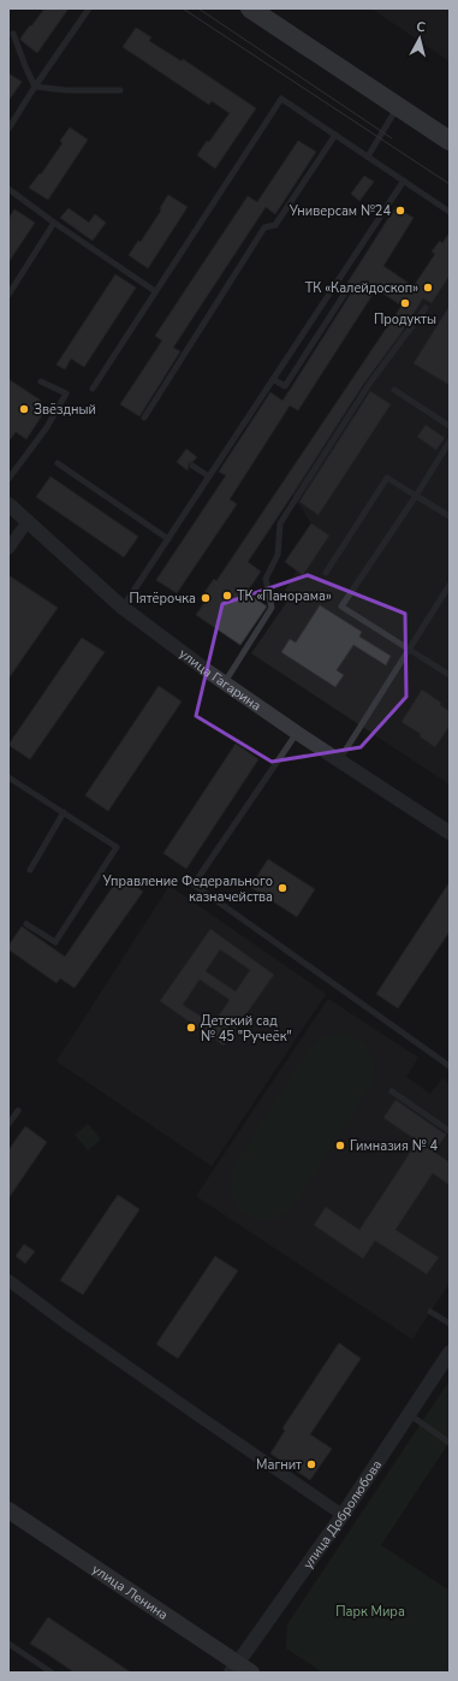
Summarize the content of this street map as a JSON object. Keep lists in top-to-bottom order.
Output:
{
  "streets": {
    "main road": ["улица Ленина"],
    "street": ["улица Гагарина", "улица Добролюбова"]
  },
  "crossings": [
    ["улица Добролюбова", "улица Ленина"]
  ],
  "parks": ["Парк Мира"],
  "places": [
    "Универсам №24",
    "ТК «Калейдоскоп»",
    "Продукты",
    "Звёздный",
    "ТК «Панорама»",
    "Пятёрочка",
    "Управление Федерального казначейства",
    "Детский сад № 45 \"Ручеёк\"",
    "Гимназия № 4",
    "Магнит"
  ],
  "north": "top"
}
